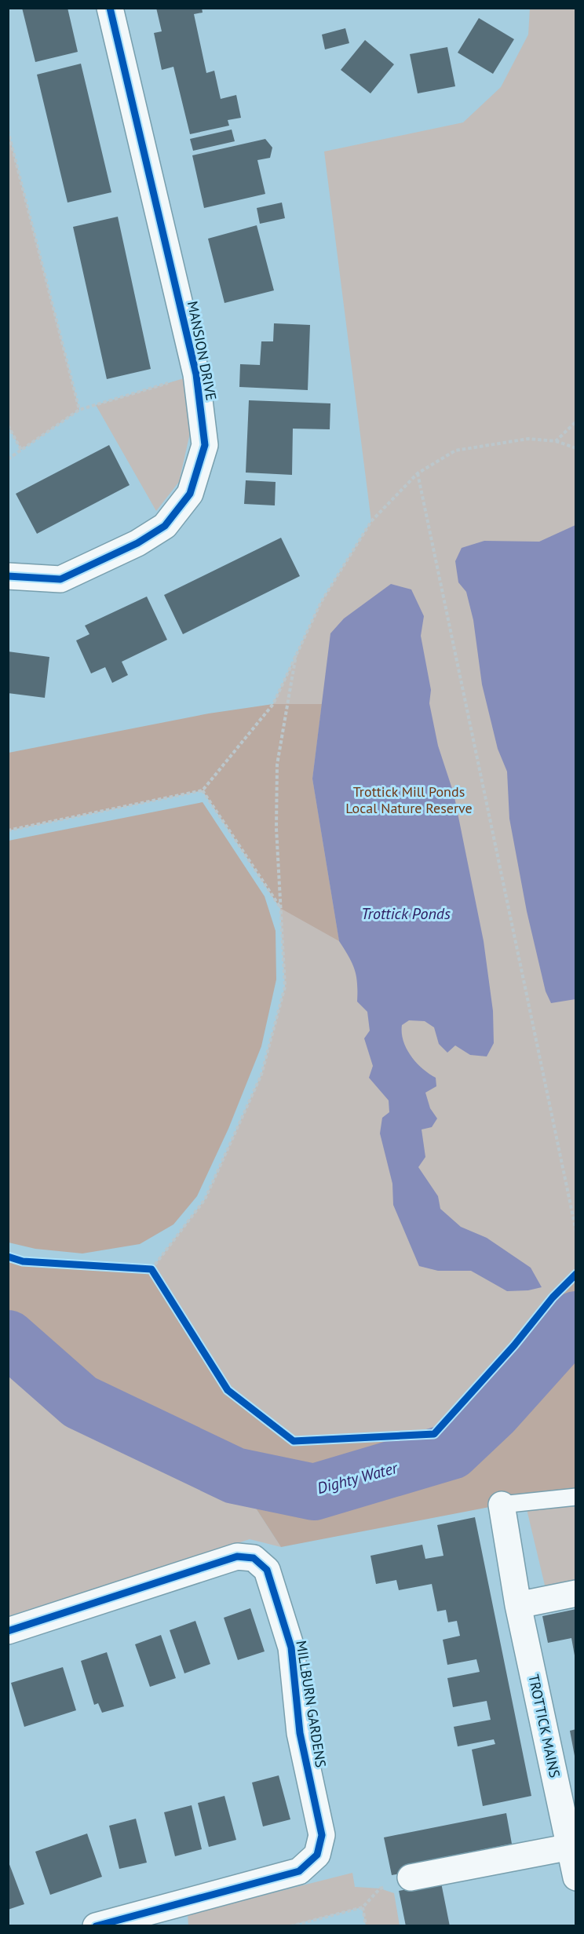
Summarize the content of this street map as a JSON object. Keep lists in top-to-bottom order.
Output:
{
  "streets": {
    "street": ["MANSION DRIVE", "MILLBURN GARDENS", "TROTTICK MAINS"]
  },
  "water": ["Trottick Ponds", "Dighty Water"],
  "parks": ["Trottick Mill Ponds Local Nature Reserve"]
}
